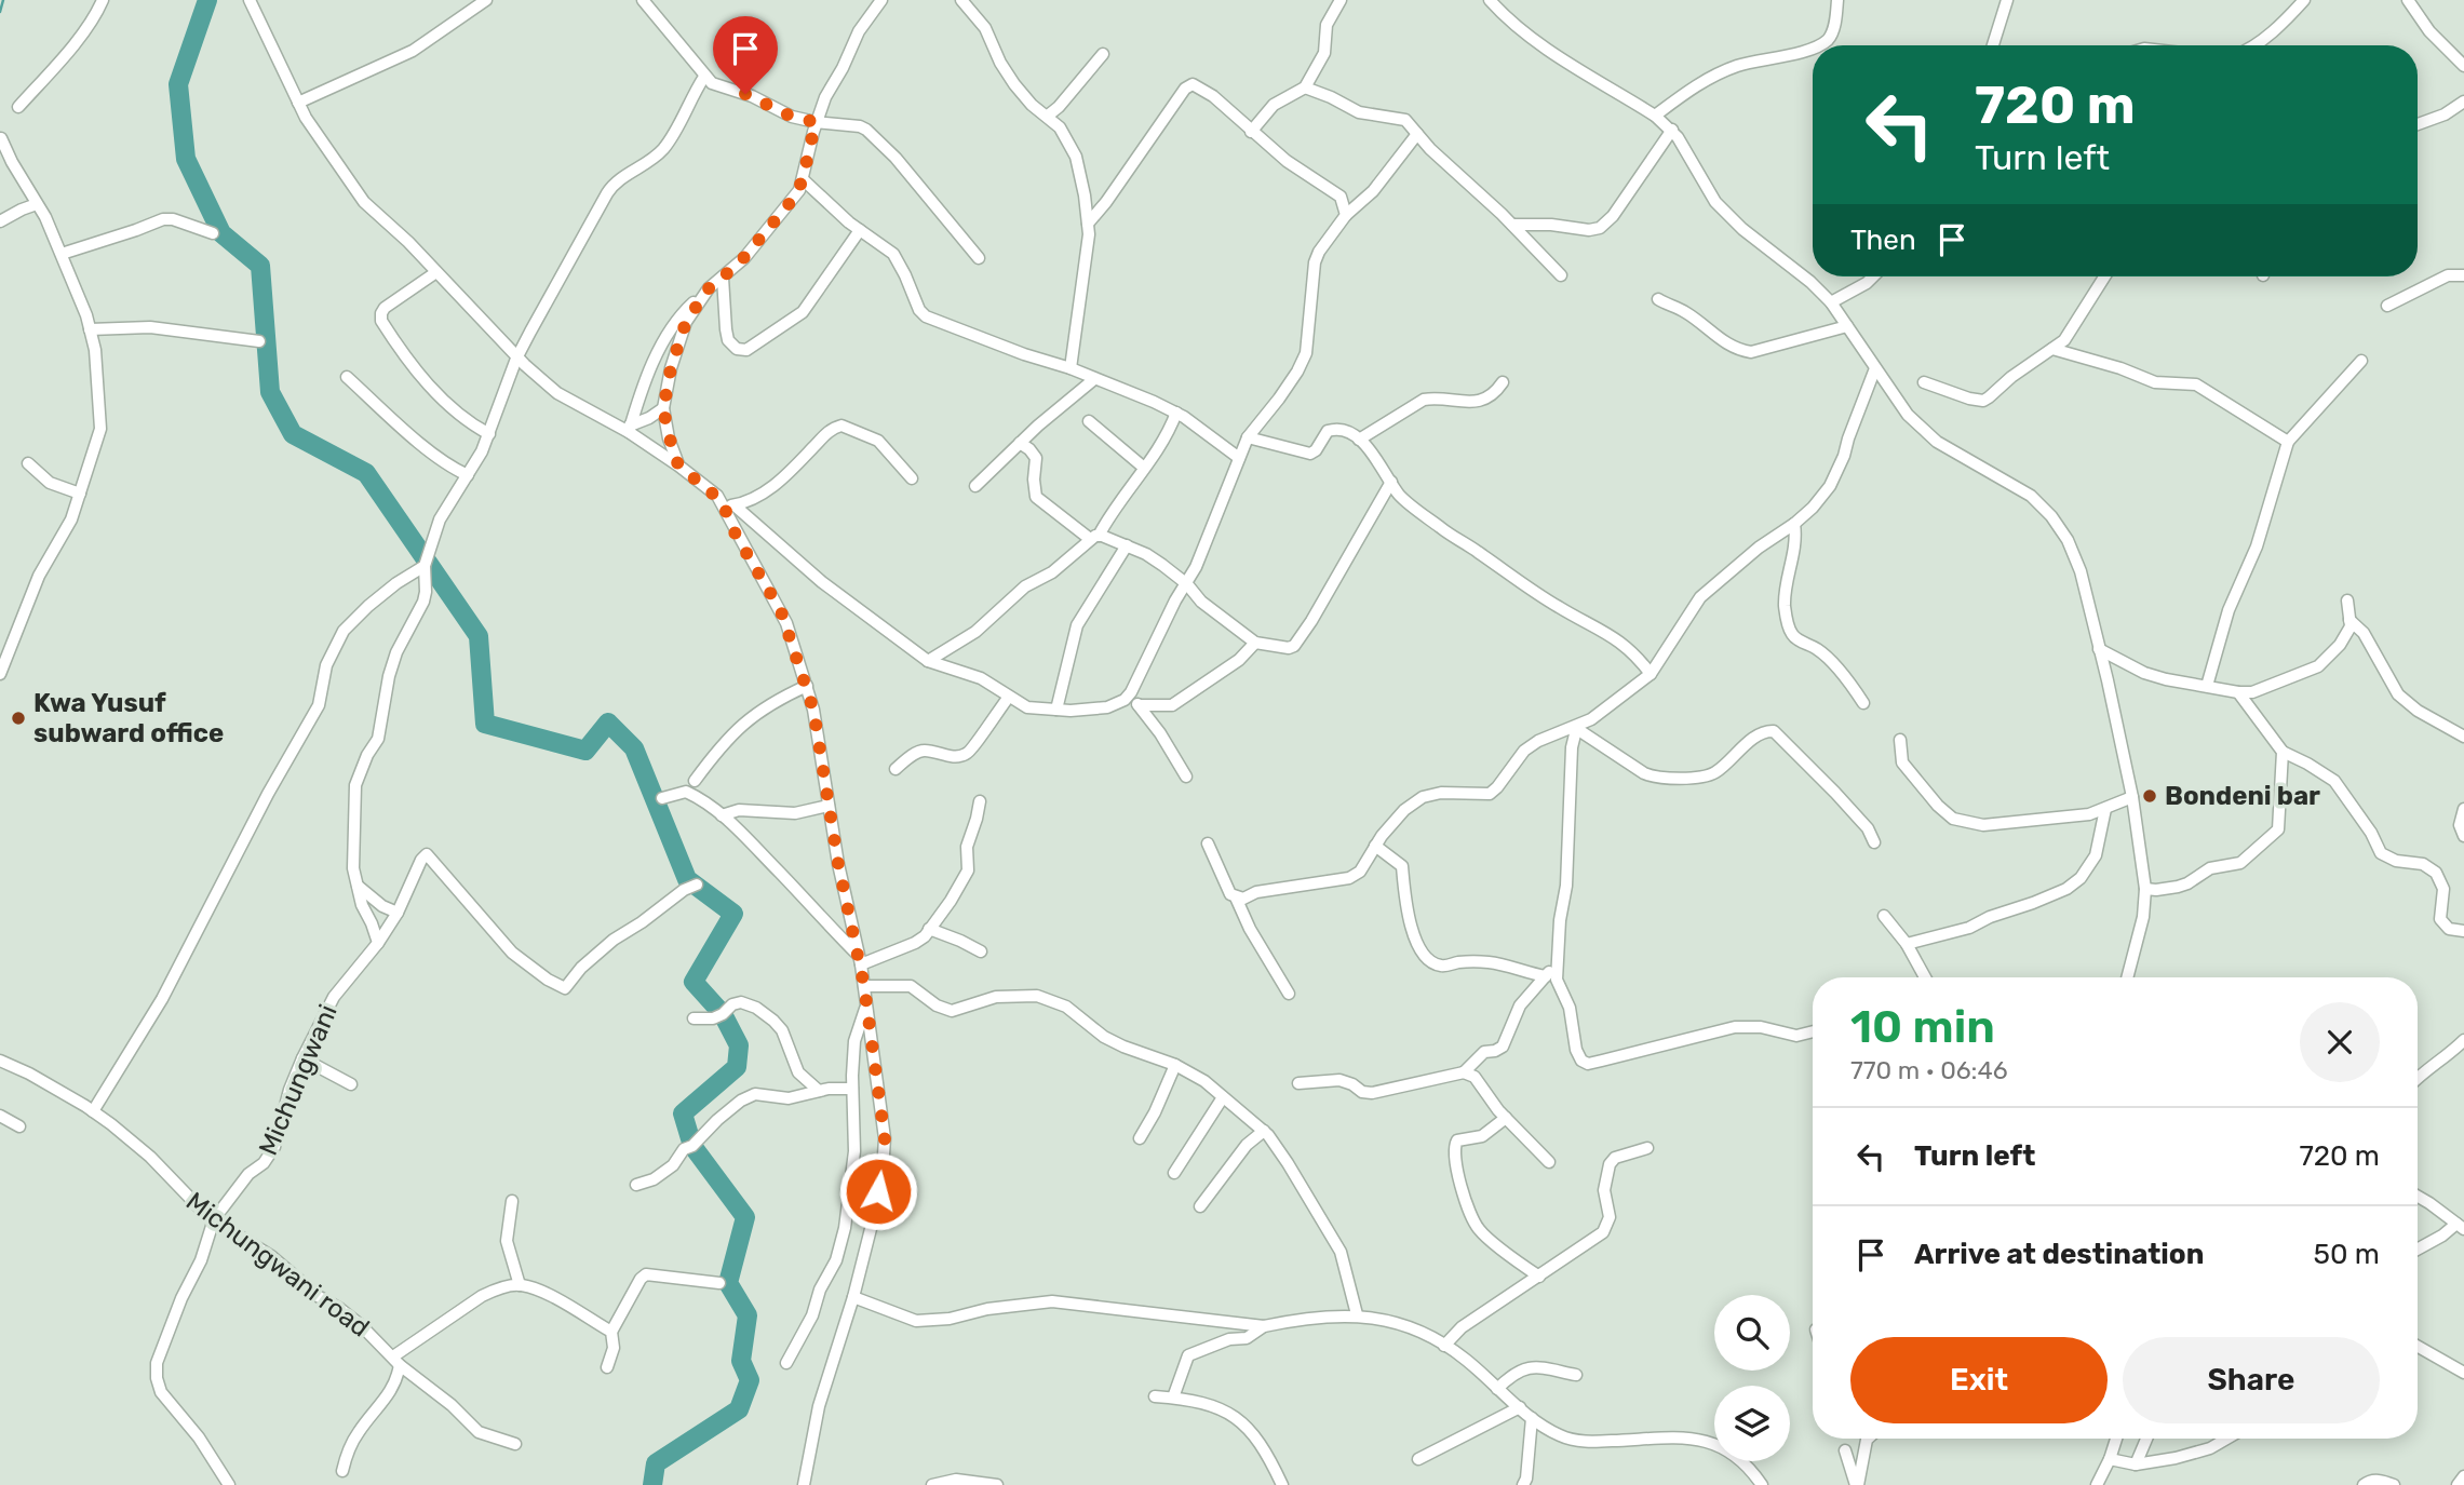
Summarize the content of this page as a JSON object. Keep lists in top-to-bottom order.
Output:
{
  "streets": {
    "street": ["Michungwani", "Michungwani road"]
  },
  "crossings": [
    ["Michungwani", "Michungwani road"]
  ],
  "places": ["Kwa Yusuf subward office", "Bondeni bar"],
  "page": {
    "turn": ["720 m", "Turn left"],
    "then": "Then",
    "heading": ["10 min", "770 m · 06:46"],
    "list": [
      {
        "name": "Turn left",
        "value": "720 m"
      },
      {
        "name": "Arrive at destination",
        "value": "50 m"
      }
    ],
    "buttons": ["Exit", "Share"]
  }
}
